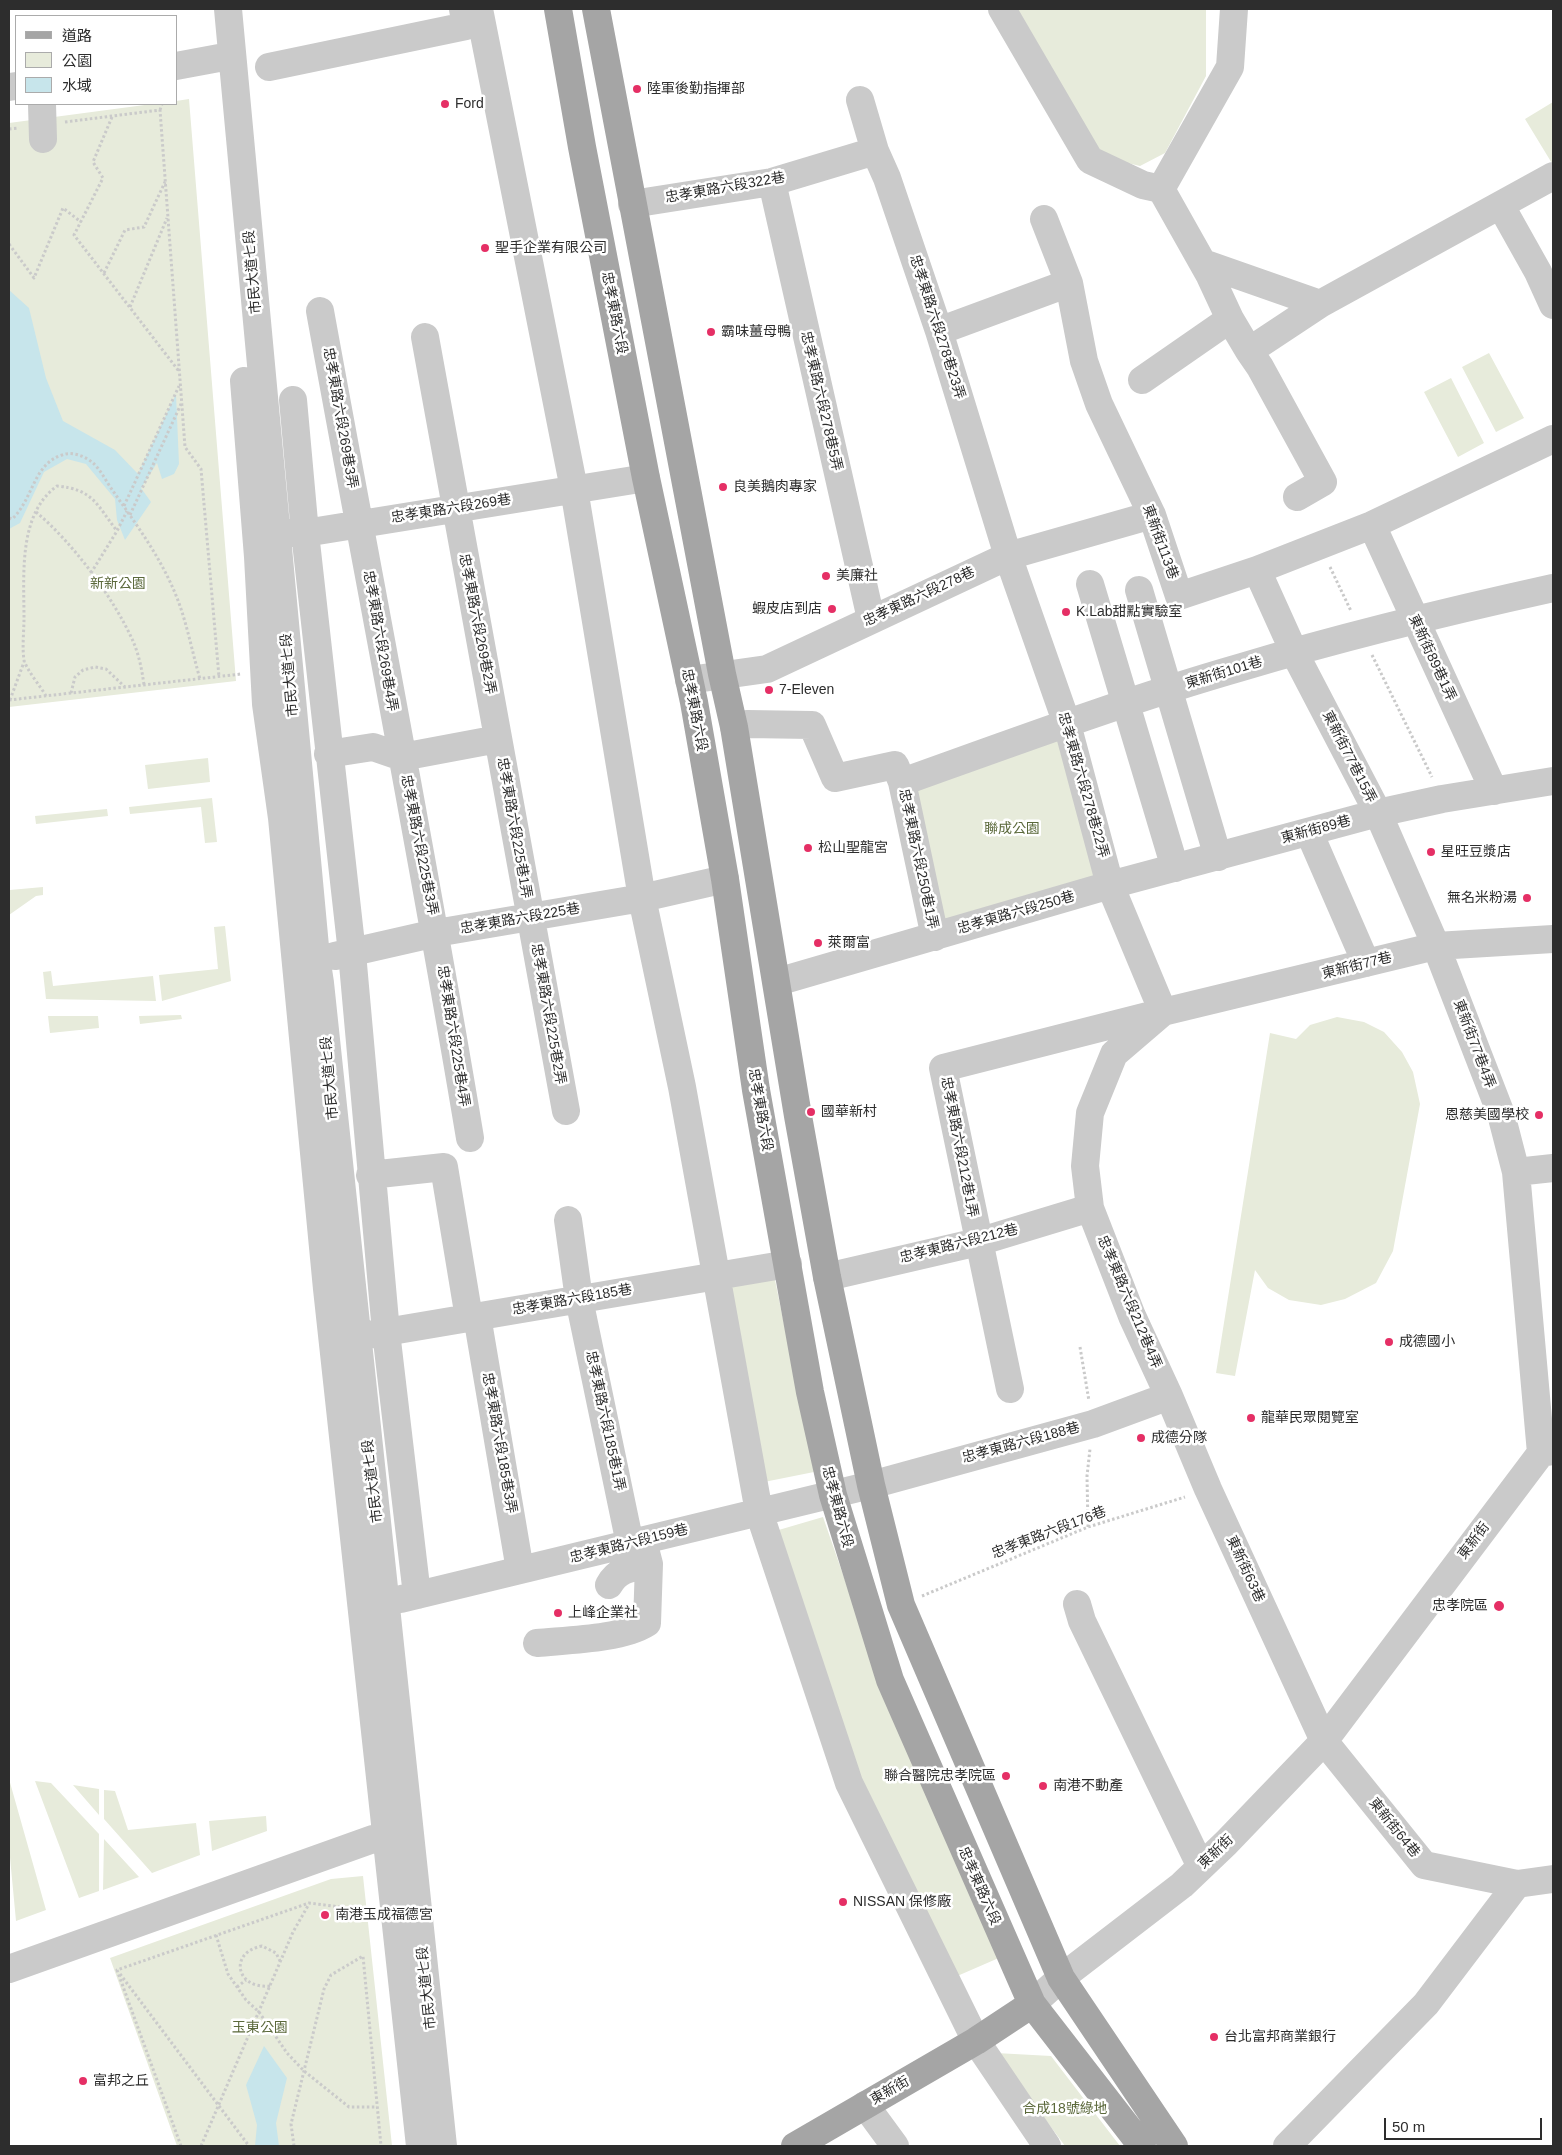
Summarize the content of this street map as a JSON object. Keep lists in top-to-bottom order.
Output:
{
  "streets": {
    "main road": ["忠孝東路六段", "東新街"],
    "street": [
      "忠孝東路六段322巷",
      "市民大道七段",
      "忠孝東路六段278巷23弄",
      "忠孝東路六段278巷5弄",
      "忠孝東路六段269巷3弄",
      "忠孝東路六段269巷",
      "東新街113巷",
      "忠孝東路六段278巷",
      "忠孝東路六段269巷2弄",
      "忠孝東路六段269巷4弄",
      "東新街89巷1弄",
      "東新街101巷",
      "東新街77巷15弄",
      "忠孝東路六段278巷22弄",
      "忠孝東路六段225巷1弄",
      "東新街89巷",
      "忠孝東路六段225巷3弄",
      "忠孝東路六段250巷1弄",
      "忠孝東路六段250巷",
      "忠孝東路六段225巷",
      "東新街77巷",
      "忠孝東路六段225巷2弄",
      "忠孝東路六段225巷4弄",
      "東新街77巷4弄",
      "忠孝東路六段212巷1弄",
      "忠孝東路六段212巷",
      "忠孝東路六段185巷",
      "忠孝東路六段212巷4弄",
      "忠孝東路六段185巷1弄",
      "忠孝東路六段185巷3弄",
      "忠孝東路六段188巷",
      "忠孝東路六段159巷",
      "東新街63巷",
      "東新街64巷"
    ],
    "path": ["忠孝東路六段176巷"]
  },
  "crossings": [
    ["忠孝東路六段322巷", "忠孝東路六段278巷23弄"],
    ["忠孝東路六段322巷", "忠孝東路六段278巷5弄"],
    ["市民大道七段", "忠孝東路六段269巷"],
    ["市民大道七段", "忠孝東路六段225巷"],
    ["市民大道七段", "忠孝東路六段185巷"],
    ["市民大道七段", "忠孝東路六段159巷"],
    ["忠孝東路六段", "忠孝東路六段269巷"],
    ["忠孝東路六段", "忠孝東路六段278巷"],
    ["忠孝東路六段", "忠孝東路六段225巷"],
    ["忠孝東路六段", "忠孝東路六段185巷"],
    ["忠孝東路六段", "東新街"],
    ["忠孝東路六段", "忠孝東路六段159巷"],
    ["忠孝東路六段278巷23弄", "忠孝東路六段278巷"],
    ["忠孝東路六段278巷23弄", "忠孝東路六段278巷22弄"],
    ["忠孝東路六段278巷5弄", "忠孝東路六段278巷"],
    ["忠孝東路六段269巷3弄", "忠孝東路六段269巷"],
    ["忠孝東路六段269巷3弄", "忠孝東路六段269巷4弄"],
    ["忠孝東路六段269巷", "忠孝東路六段269巷2弄"],
    ["忠孝東路六段269巷", "忠孝東路六段269巷4弄"],
    ["東新街113巷", "忠孝東路六段278巷"],
    ["東新街113巷", "東新街89巷1弄"],
    ["東新街113巷", "東新街77巷15弄"],
    ["忠孝東路六段278巷", "忠孝東路六段278巷22弄"],
    ["忠孝東路六段269巷2弄", "忠孝東路六段225巷1弄"],
    ["忠孝東路六段269巷4弄", "忠孝東路六段225巷3弄"],
    ["東新街89巷1弄", "東新街101巷"],
    ["東新街89巷1弄", "東新街89巷"],
    ["東新街101巷", "東新街77巷15弄"],
    ["東新街101巷", "忠孝東路六段278巷22弄"],
    ["東新街101巷", "忠孝東路六段250巷1弄"],
    ["東新街77巷15弄", "東新街89巷"],
    ["東新街77巷15弄", "東新街77巷"],
    ["東新街77巷15弄", "東新街77巷4弄"],
    ["忠孝東路六段278巷22弄", "東新街89巷"],
    ["忠孝東路六段278巷22弄", "忠孝東路六段250巷"],
    ["忠孝東路六段278巷22弄", "東新街77巷"],
    ["忠孝東路六段278巷22弄", "忠孝東路六段212巷1弄"],
    ["忠孝東路六段278巷22弄", "忠孝東路六段212巷4弄"],
    ["忠孝東路六段225巷1弄", "忠孝東路六段225巷"],
    ["忠孝東路六段225巷1弄", "忠孝東路六段225巷2弄"],
    ["東新街89巷", "忠孝東路六段250巷"],
    ["忠孝東路六段225巷3弄", "忠孝東路六段225巷"],
    ["忠孝東路六段225巷3弄", "忠孝東路六段225巷4弄"],
    ["忠孝東路六段250巷1弄", "忠孝東路六段250巷"],
    ["忠孝東路六段225巷", "忠孝東路六段225巷2弄"],
    ["忠孝東路六段225巷", "忠孝東路六段225巷4弄"],
    ["東新街77巷", "東新街77巷4弄"],
    ["東新街77巷", "忠孝東路六段212巷1弄"],
    ["東新街77巷", "忠孝東路六段212巷4弄"],
    ["東新街77巷4弄", "東新街"],
    ["忠孝東路六段212巷1弄", "忠孝東路六段212巷"],
    ["忠孝東路六段212巷1弄", "忠孝東路六段212巷4弄"],
    ["忠孝東路六段212巷", "忠孝東路六段212巷4弄"],
    ["忠孝東路六段185巷", "忠孝東路六段185巷1弄"],
    ["忠孝東路六段185巷", "忠孝東路六段185巷3弄"],
    ["忠孝東路六段212巷4弄", "忠孝東路六段188巷"],
    ["忠孝東路六段212巷4弄", "東新街63巷"],
    ["忠孝東路六段185巷1弄", "忠孝東路六段159巷"],
    ["忠孝東路六段185巷3弄", "忠孝東路六段159巷"],
    ["忠孝東路六段188巷", "忠孝東路六段159巷"],
    ["忠孝東路六段188巷", "東新街63巷"],
    ["忠孝東路六段176巷", "東新街63巷"],
    ["東新街", "東新街63巷"],
    ["東新街", "東新街64巷"],
    ["東新街63巷", "東新街64巷"]
  ],
  "parks": [
    "新新公園",
    "聯成公園",
    "玉東公園",
    "合成18號綠地"
  ],
  "places": [
    "陸軍後勤指揮部",
    "Ford",
    "聖手企業有限公司",
    "霸味薑母鴨",
    "良美鵝肉專家",
    "美廉社",
    "蝦皮店到店",
    "K.Lab甜點實驗室",
    "7-Eleven",
    "松山聖龍宮",
    "星旺豆漿店",
    "無名米粉湯",
    "萊爾富",
    "國華新村",
    "恩慈美國學校",
    "成德國小",
    "龍華民眾閱覽室",
    "成德分隊",
    "忠孝院區",
    "上峰企業社",
    "聯合醫院忠孝院區",
    "南港不動產",
    "NISSAN 保修廠",
    "南港玉成福德宮",
    "台北富邦商業銀行",
    "富邦之丘"
  ],
  "legend": ["道路", "公園", "水域"],
  "scale_bar": "50 m"
}
